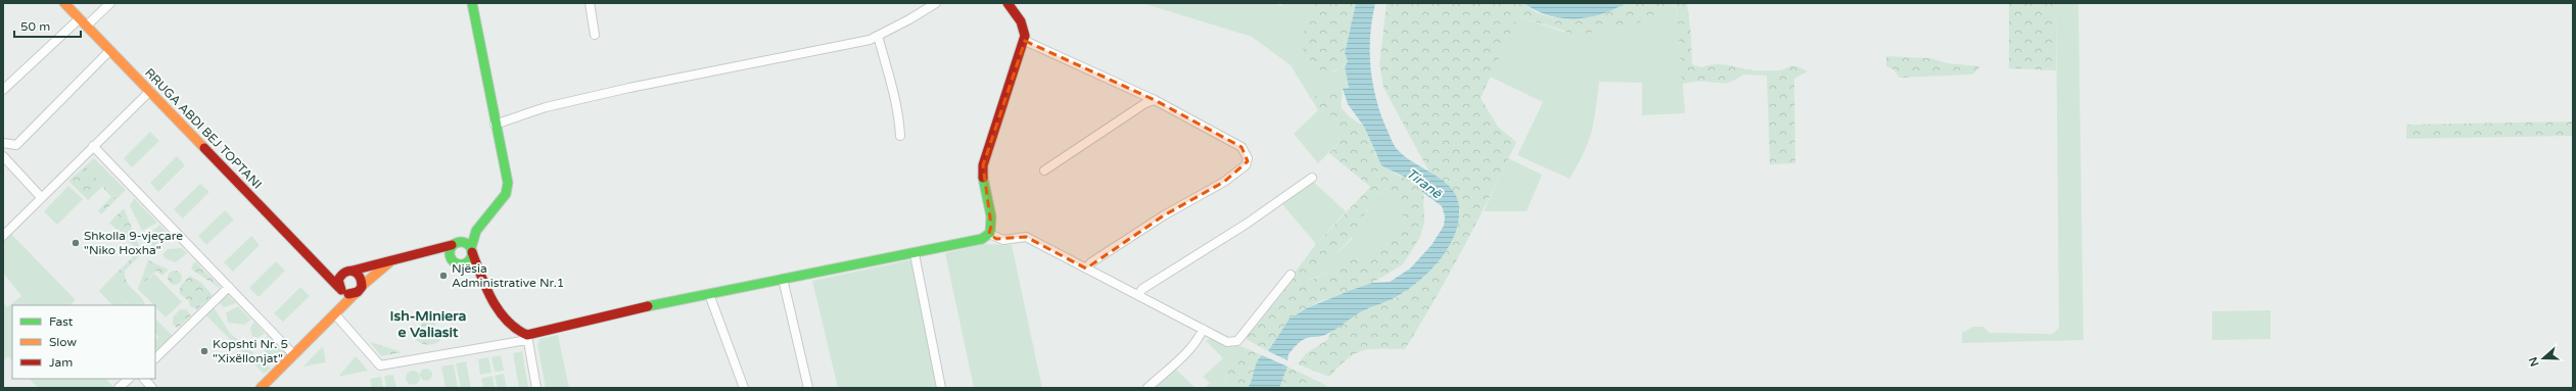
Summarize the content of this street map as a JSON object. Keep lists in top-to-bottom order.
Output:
{
  "streets": {
    "street": ["RRUGA ABDI BEJ TOPTANI"]
  },
  "districts": ["Ish-Miniera e Valiasit"],
  "water": ["Tiranë"],
  "places": ["Shkolla 9-vjeçare \"Niko Hoxha\"", "Njësia Administrative Nr.1", "Kopshti Nr. 5 \"Xixëllonjat\""],
  "legend": ["Fast", "Slow", "Jam"],
  "scale_bar": "50 m",
  "north": "left"
}
